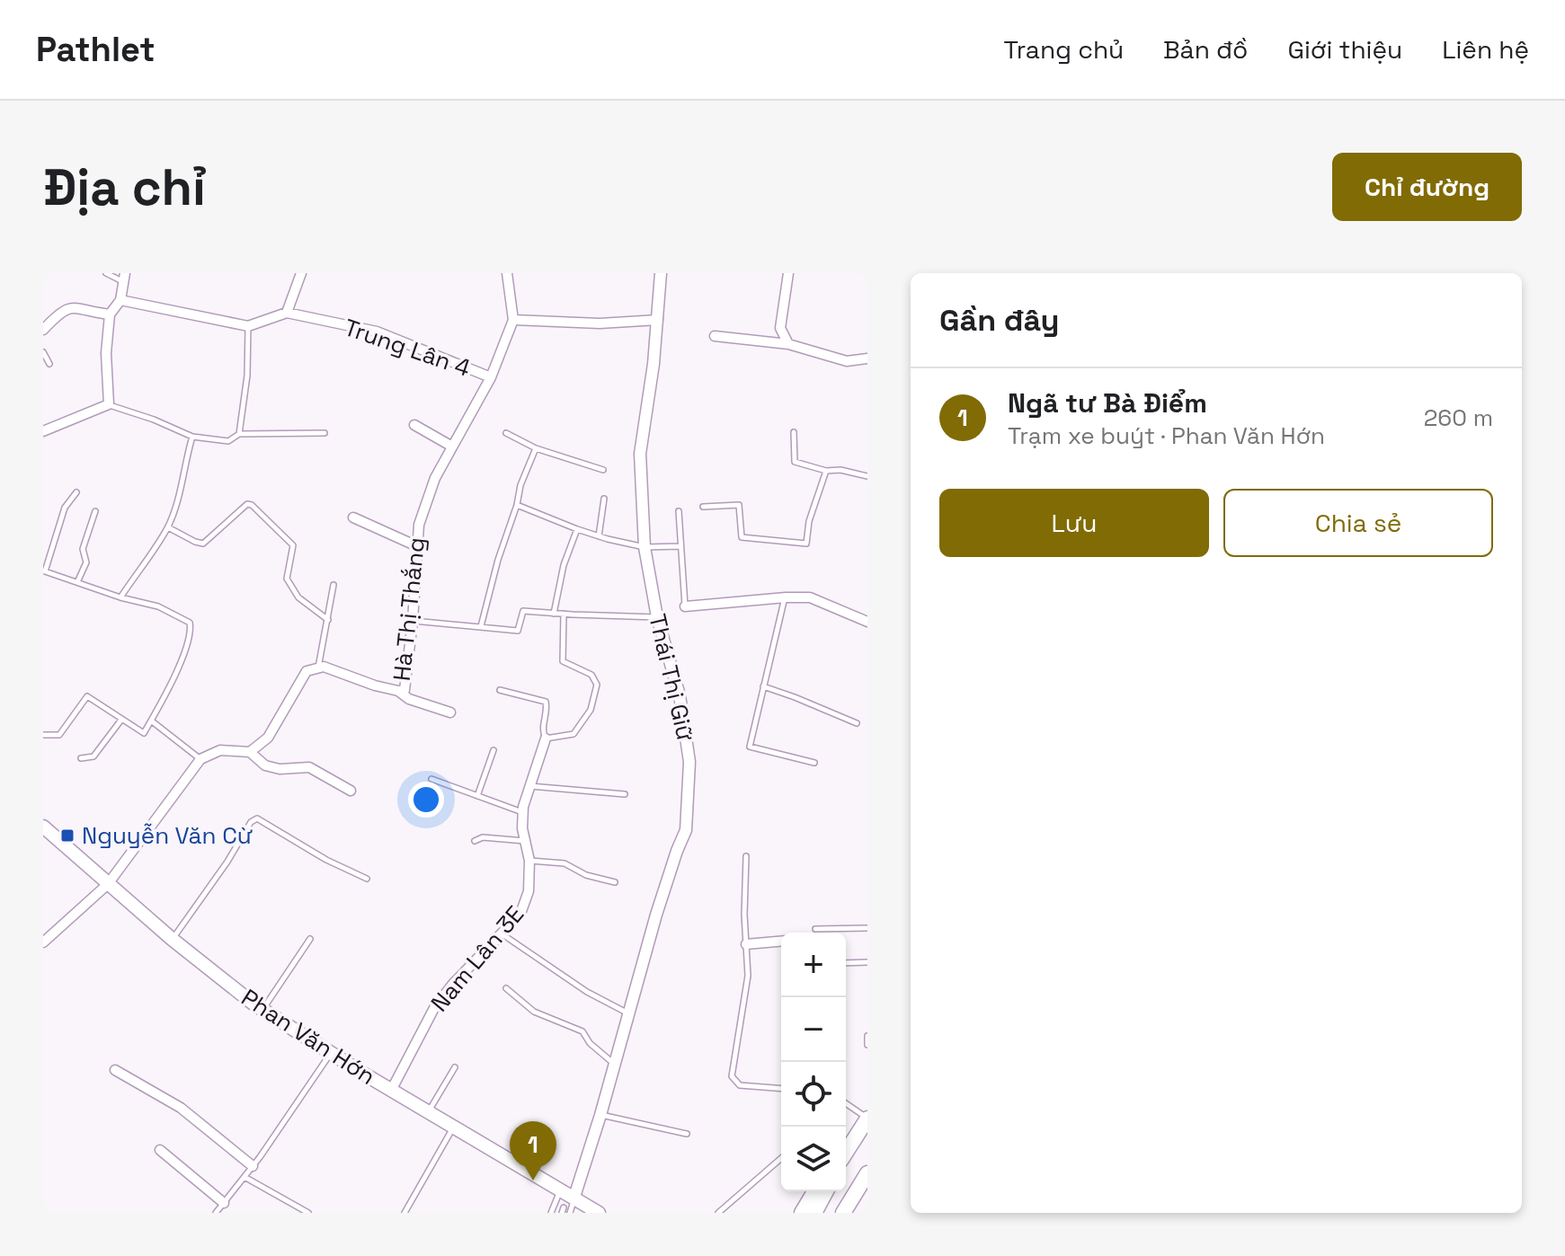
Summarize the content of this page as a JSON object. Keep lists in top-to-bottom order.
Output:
{
  "streets": {
    "main road": ["Phan Văn Hớn"],
    "street": [
      "Trung Lân 4",
      "Hà Thị Thắng",
      "Thái Thị Giữ",
      "Nam Lân 3E"
    ]
  },
  "crossings": [
    ["Trung Lân 4", "Hà Thị Thắng"],
    ["Thái Thị Giữ", "Phan Văn Hớn"],
    ["Nam Lân 3E", "Phan Văn Hớn"]
  ],
  "places": {
    "transit": ["Nguyễn Văn Cừ"]
  },
  "page": {
    "header": "Pathlet",
    "nav": [
      "Trang chủ",
      "Bản đồ",
      "Giới thiệu",
      "Liên hệ"
    ],
    "buttons": [
      "Chỉ đường",
      ["Lưu", "Chia sẻ"]
    ],
    "title": "Địa chỉ",
    "heading": "Gần đây",
    "list": [
      {
        "mark": "1",
        "name": "Ngã tư Bà Điểm",
        "note": "Trạm xe buýt · Phan Văn Hớn",
        "value": "260 m"
      }
    ],
    "map_buttons": ["+", "−"],
    "pins": "1"
  }
}
